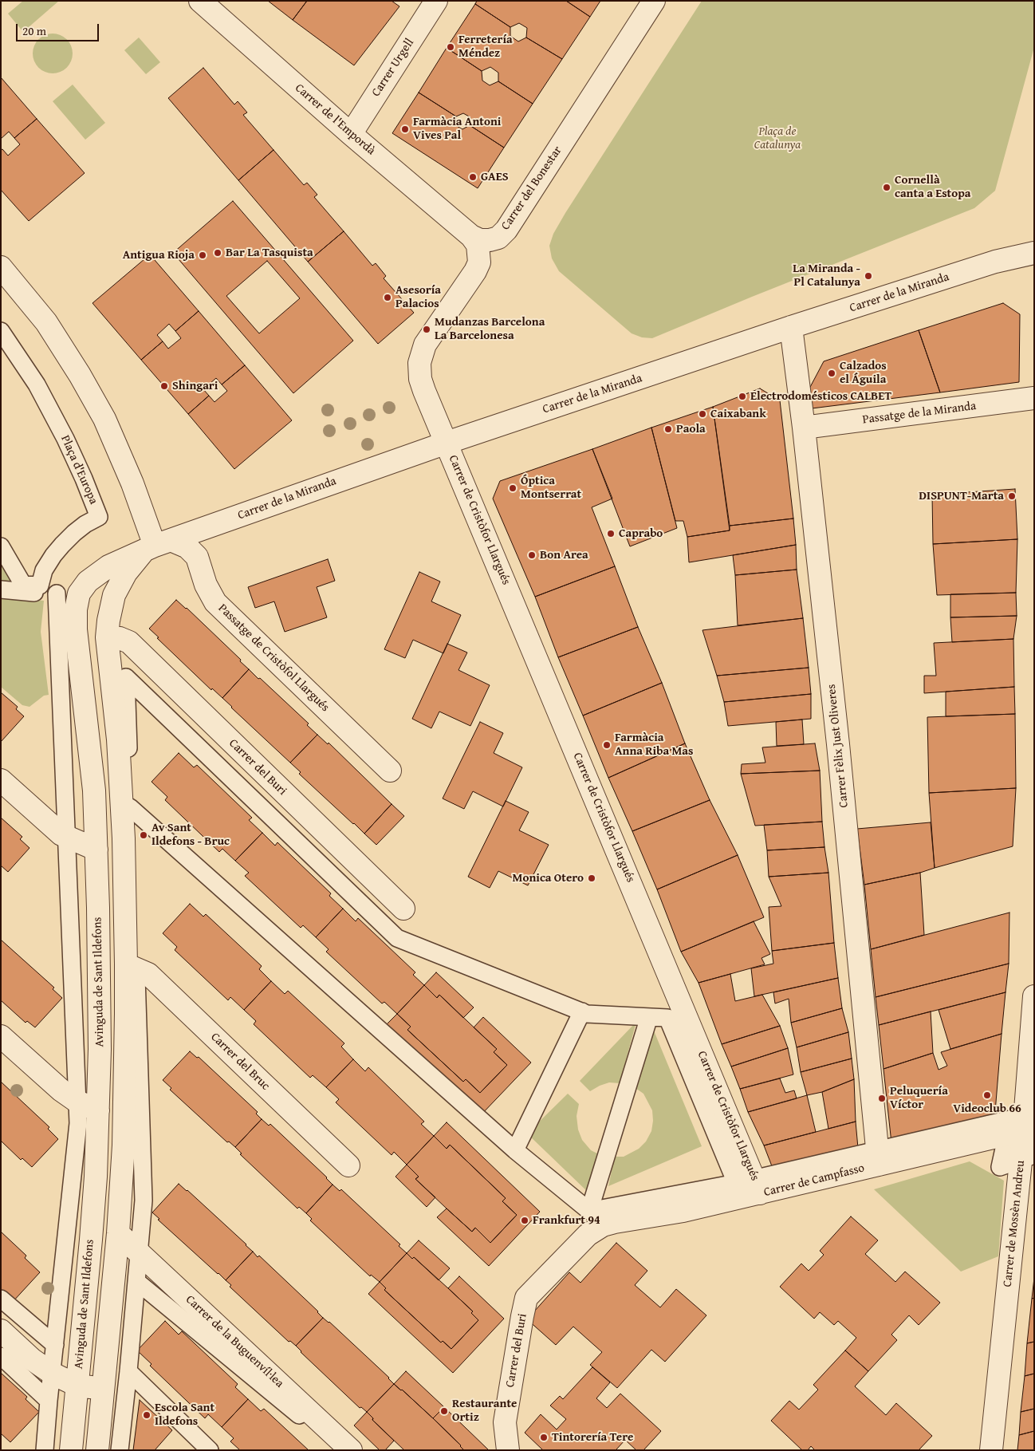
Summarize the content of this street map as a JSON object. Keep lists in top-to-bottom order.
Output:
{
  "streets": {
    "street": [
      "Carrer Urgell",
      "Carrer de l'Empordà",
      "Carrer del Bonestar",
      "Carrer de la Miranda",
      "Passatge de la Miranda",
      "Plaça d'Europa",
      "Carrer de Cristòfor Llargués",
      "Passatge de Cristòfol Llargués",
      "Carrer Fèlix Just Oliveres",
      "Carrer del Buri",
      "Avinguda de Sant Ildefons",
      "Carrer del Bruc",
      "Carrer de Campfasso",
      "Carrer de Mossèn Andreu",
      "Carrer de la Buguenvíl·lea"
    ]
  },
  "crossings": [
    ["Carrer Urgell", "Carrer de l'Empordà"],
    ["Carrer de l'Empordà", "Carrer del Bonestar"],
    ["Carrer de la Miranda", "Carrer de Cristòfor Llargués"],
    ["Carrer de la Miranda", "Passatge de Cristòfol Llargués"],
    ["Carrer de la Miranda", "Carrer Fèlix Just Oliveres"],
    ["Carrer de la Miranda", "Avinguda de Sant Ildefons"],
    ["Passatge de la Miranda", "Carrer Fèlix Just Oliveres"],
    ["Carrer de Cristòfor Llargués", "Carrer de Campfasso"],
    ["Passatge de Cristòfol Llargués", "Avinguda de Sant Ildefons"],
    ["Carrer Fèlix Just Oliveres", "Carrer de Campfasso"],
    ["Carrer del Buri", "Carrer de Campfasso"],
    ["Carrer de Campfasso", "Carrer de Mossèn Andreu"]
  ],
  "parks": ["Plaça de Catalunya"],
  "places": [
    "Ferretería Méndez",
    "Farmàcia Antoni Vives Pal",
    "GAES",
    "Cornellà canta a Estopa",
    "Bar La Tasquista",
    "Antigua Rioja",
    "La Miranda - Pl Catalunya",
    "Asesoría Palacios",
    "Mudanzas Barcelona La Barcelonesa",
    "Calzados el Águila",
    "Shingari",
    "Electrodomésticos CALBET",
    "Caixabank",
    "Paola",
    "Óptica Montserrat",
    "DISPUNT-Marta",
    "Caprabo",
    "Bon Area",
    "Farmàcia Anna Riba Mas",
    "Av Sant Ildefons - Bruc",
    "Monica Otero",
    "Videoclub 66",
    "Peluquería Víctor",
    "Frankfurt 94",
    "Restaurante Ortiz",
    "Escola Sant Ildefons",
    "Tintorería Tere"
  ],
  "scale_bar": "20 m"
}
